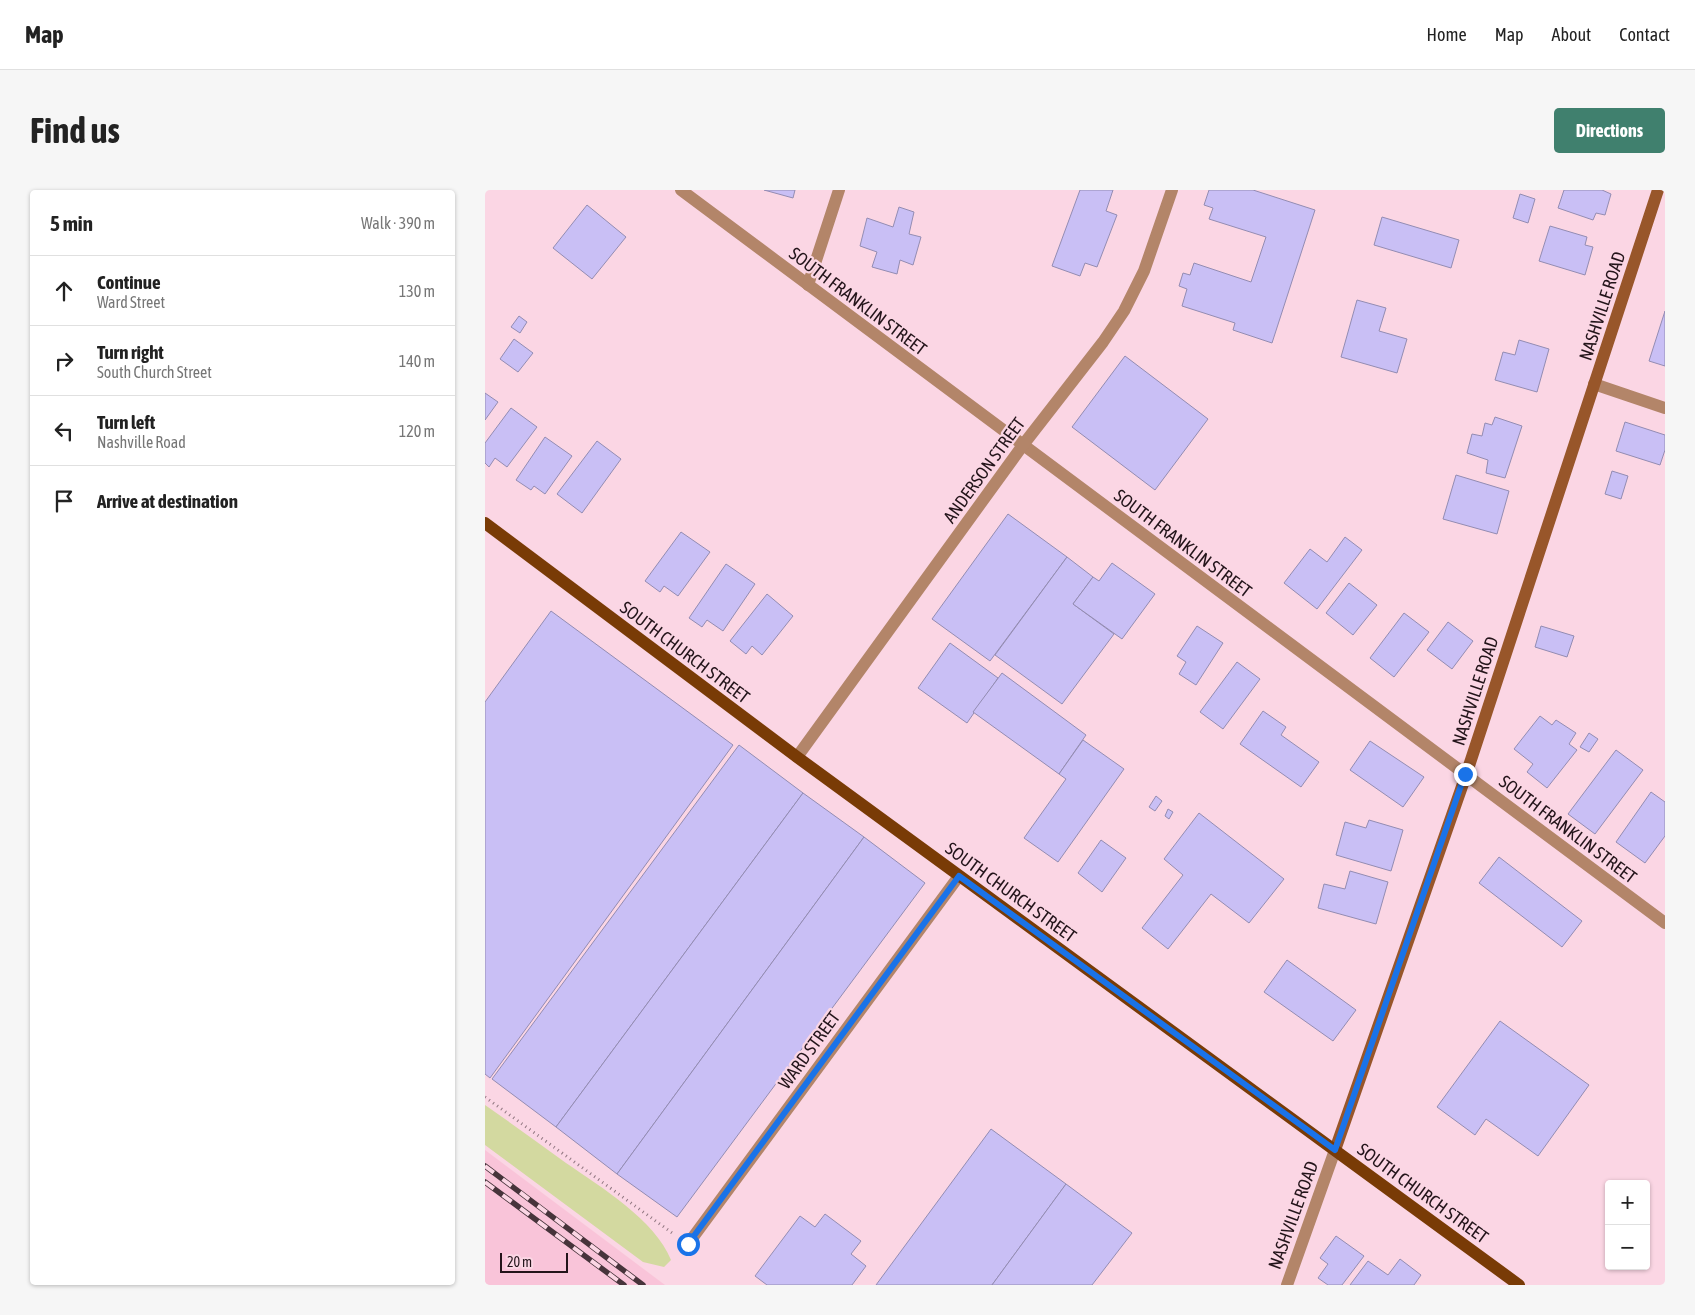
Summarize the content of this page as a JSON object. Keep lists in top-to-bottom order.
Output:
{
  "streets": {
    "main road": ["NASHVILLE ROAD", "SOUTH CHURCH STREET"],
    "street": ["SOUTH FRANKLIN STREET", "ANDERSON STREET", "WARD STREET"]
  },
  "crossings": [
    ["SOUTH FRANKLIN STREET", "NASHVILLE ROAD"],
    ["SOUTH FRANKLIN STREET", "ANDERSON STREET"],
    ["NASHVILLE ROAD", "SOUTH CHURCH STREET"],
    ["ANDERSON STREET", "SOUTH CHURCH STREET"],
    ["SOUTH CHURCH STREET", "WARD STREET"]
  ],
  "scale_bar": "20 m",
  "page": {
    "header": "Map",
    "nav": [
      "Home",
      "Map",
      "About",
      "Contact"
    ],
    "buttons": "Directions",
    "title": "Find us",
    "heading": ["5 min", "Walk · 390 m"],
    "list": [
      ["Continue", "Ward Street", "130 m"],
      ["Turn right", "South Church Street", "140 m"],
      ["Turn left", "Nashville Road", "120 m"],
      "Arrive at destination"
    ],
    "map_buttons": ["+", "−"],
    "scale": "20 m"
  }
}
